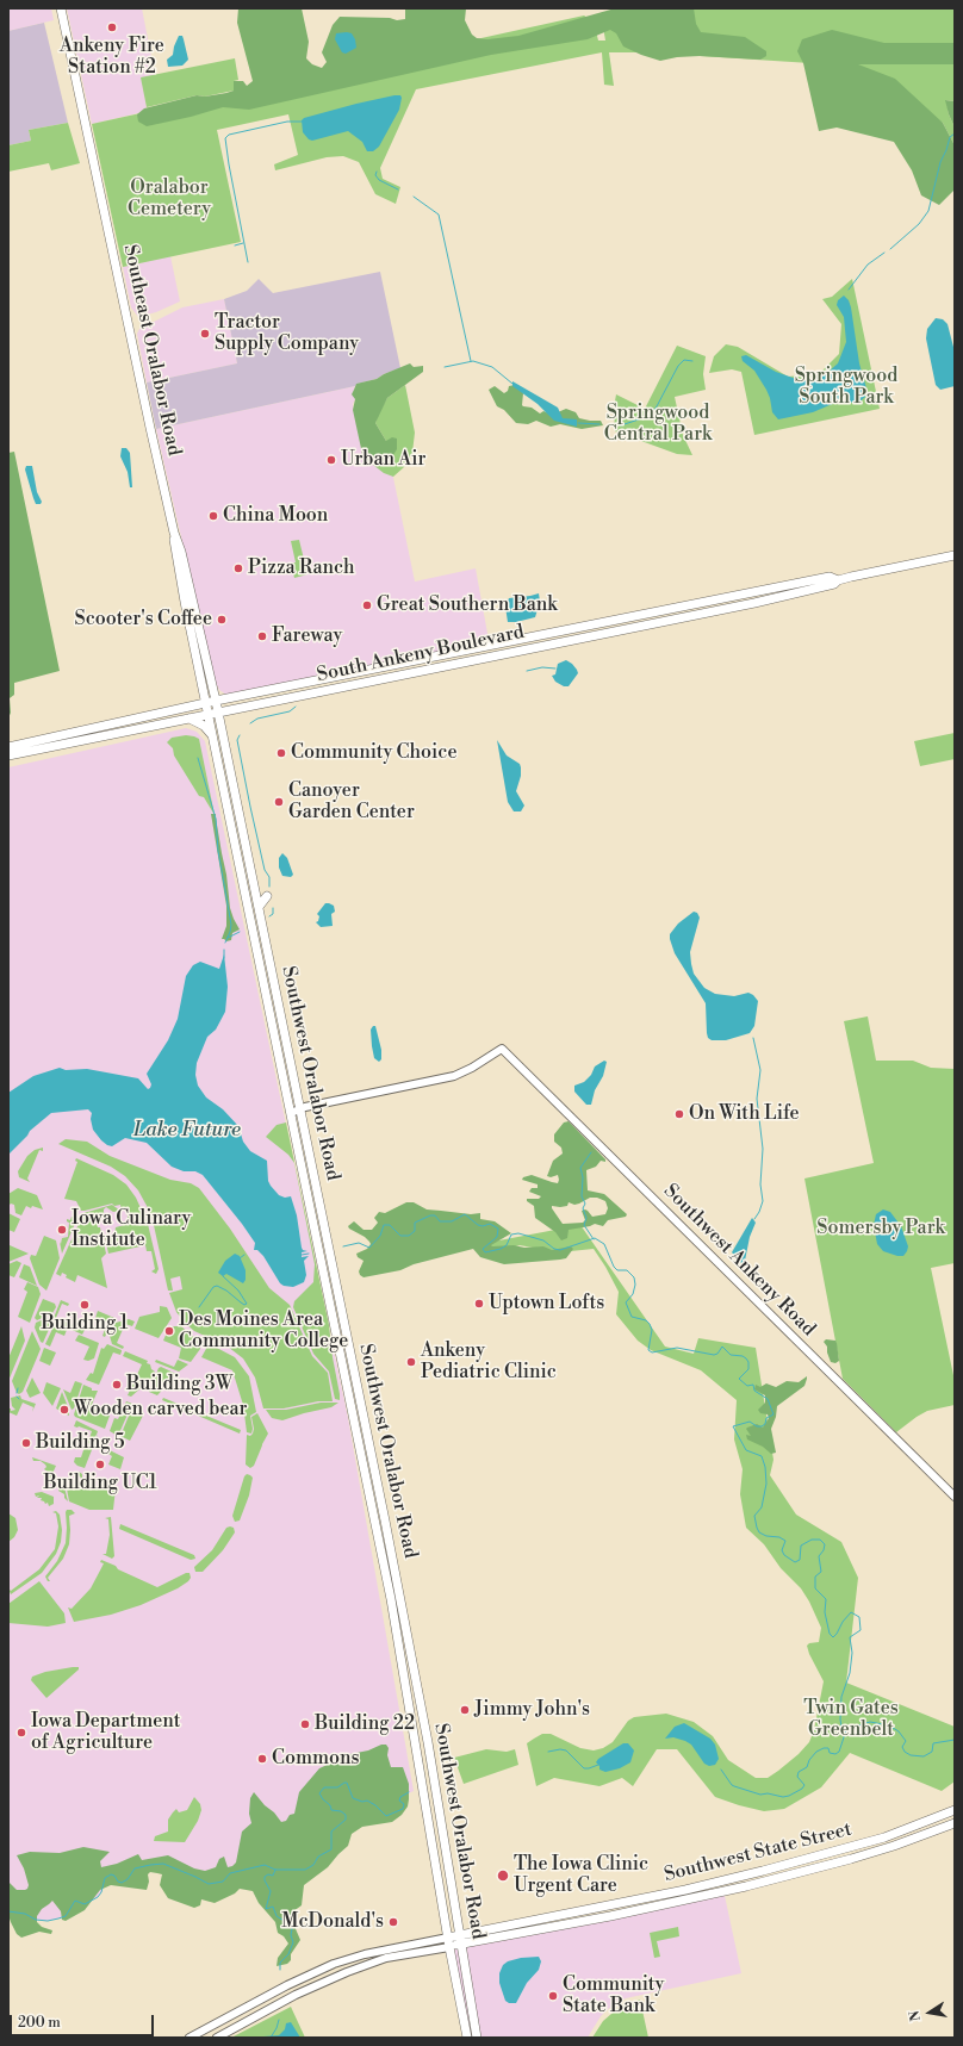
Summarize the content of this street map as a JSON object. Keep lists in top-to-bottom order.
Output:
{
  "streets": {
    "main road": [
      "Southeast Oralabor Road",
      "South Ankeny Boulevard",
      "Southwest Oralabor Road",
      "Southwest State Street"
    ],
    "street": ["Southwest Ankeny Road"]
  },
  "crossings": [
    ["Southeast Oralabor Road", "South Ankeny Boulevard"],
    ["Southeast Oralabor Road", "Southwest Oralabor Road"],
    ["South Ankeny Boulevard", "Southwest Oralabor Road"],
    ["Southwest Oralabor Road", "Southwest Ankeny Road"],
    ["Southwest Oralabor Road", "Southwest State Street"]
  ],
  "water": ["Lake Future"],
  "parks": [
    "Oralabor Cemetery",
    "Springwood South Park",
    "Springwood Central Park",
    "Somersby Park",
    "Twin Gates Greenbelt"
  ],
  "places": [
    "Ankeny Fire Station #2",
    "Tractor Supply Company",
    "Urban Air",
    "China Moon",
    "Pizza Ranch",
    "Great Southern Bank",
    "Scooter's Coffee",
    "Fareway",
    "Community Choice",
    "Canoyer Garden Center",
    "On With Life",
    "Iowa Culinary Institute",
    "Uptown Lofts",
    "Building 1",
    "Des Moines Area Community College",
    "Ankeny Pediatric Clinic",
    "Building 3W",
    "Wooden carved bear",
    "Building 5",
    "Building UC1",
    "Jimmy John's",
    "Building 22",
    "Iowa Department of Agriculture",
    "Commons",
    "The Iowa Clinic Urgent Care",
    "McDonald's",
    "Community State Bank"
  ],
  "scale_bar": "200 m",
  "north": "left"
}
